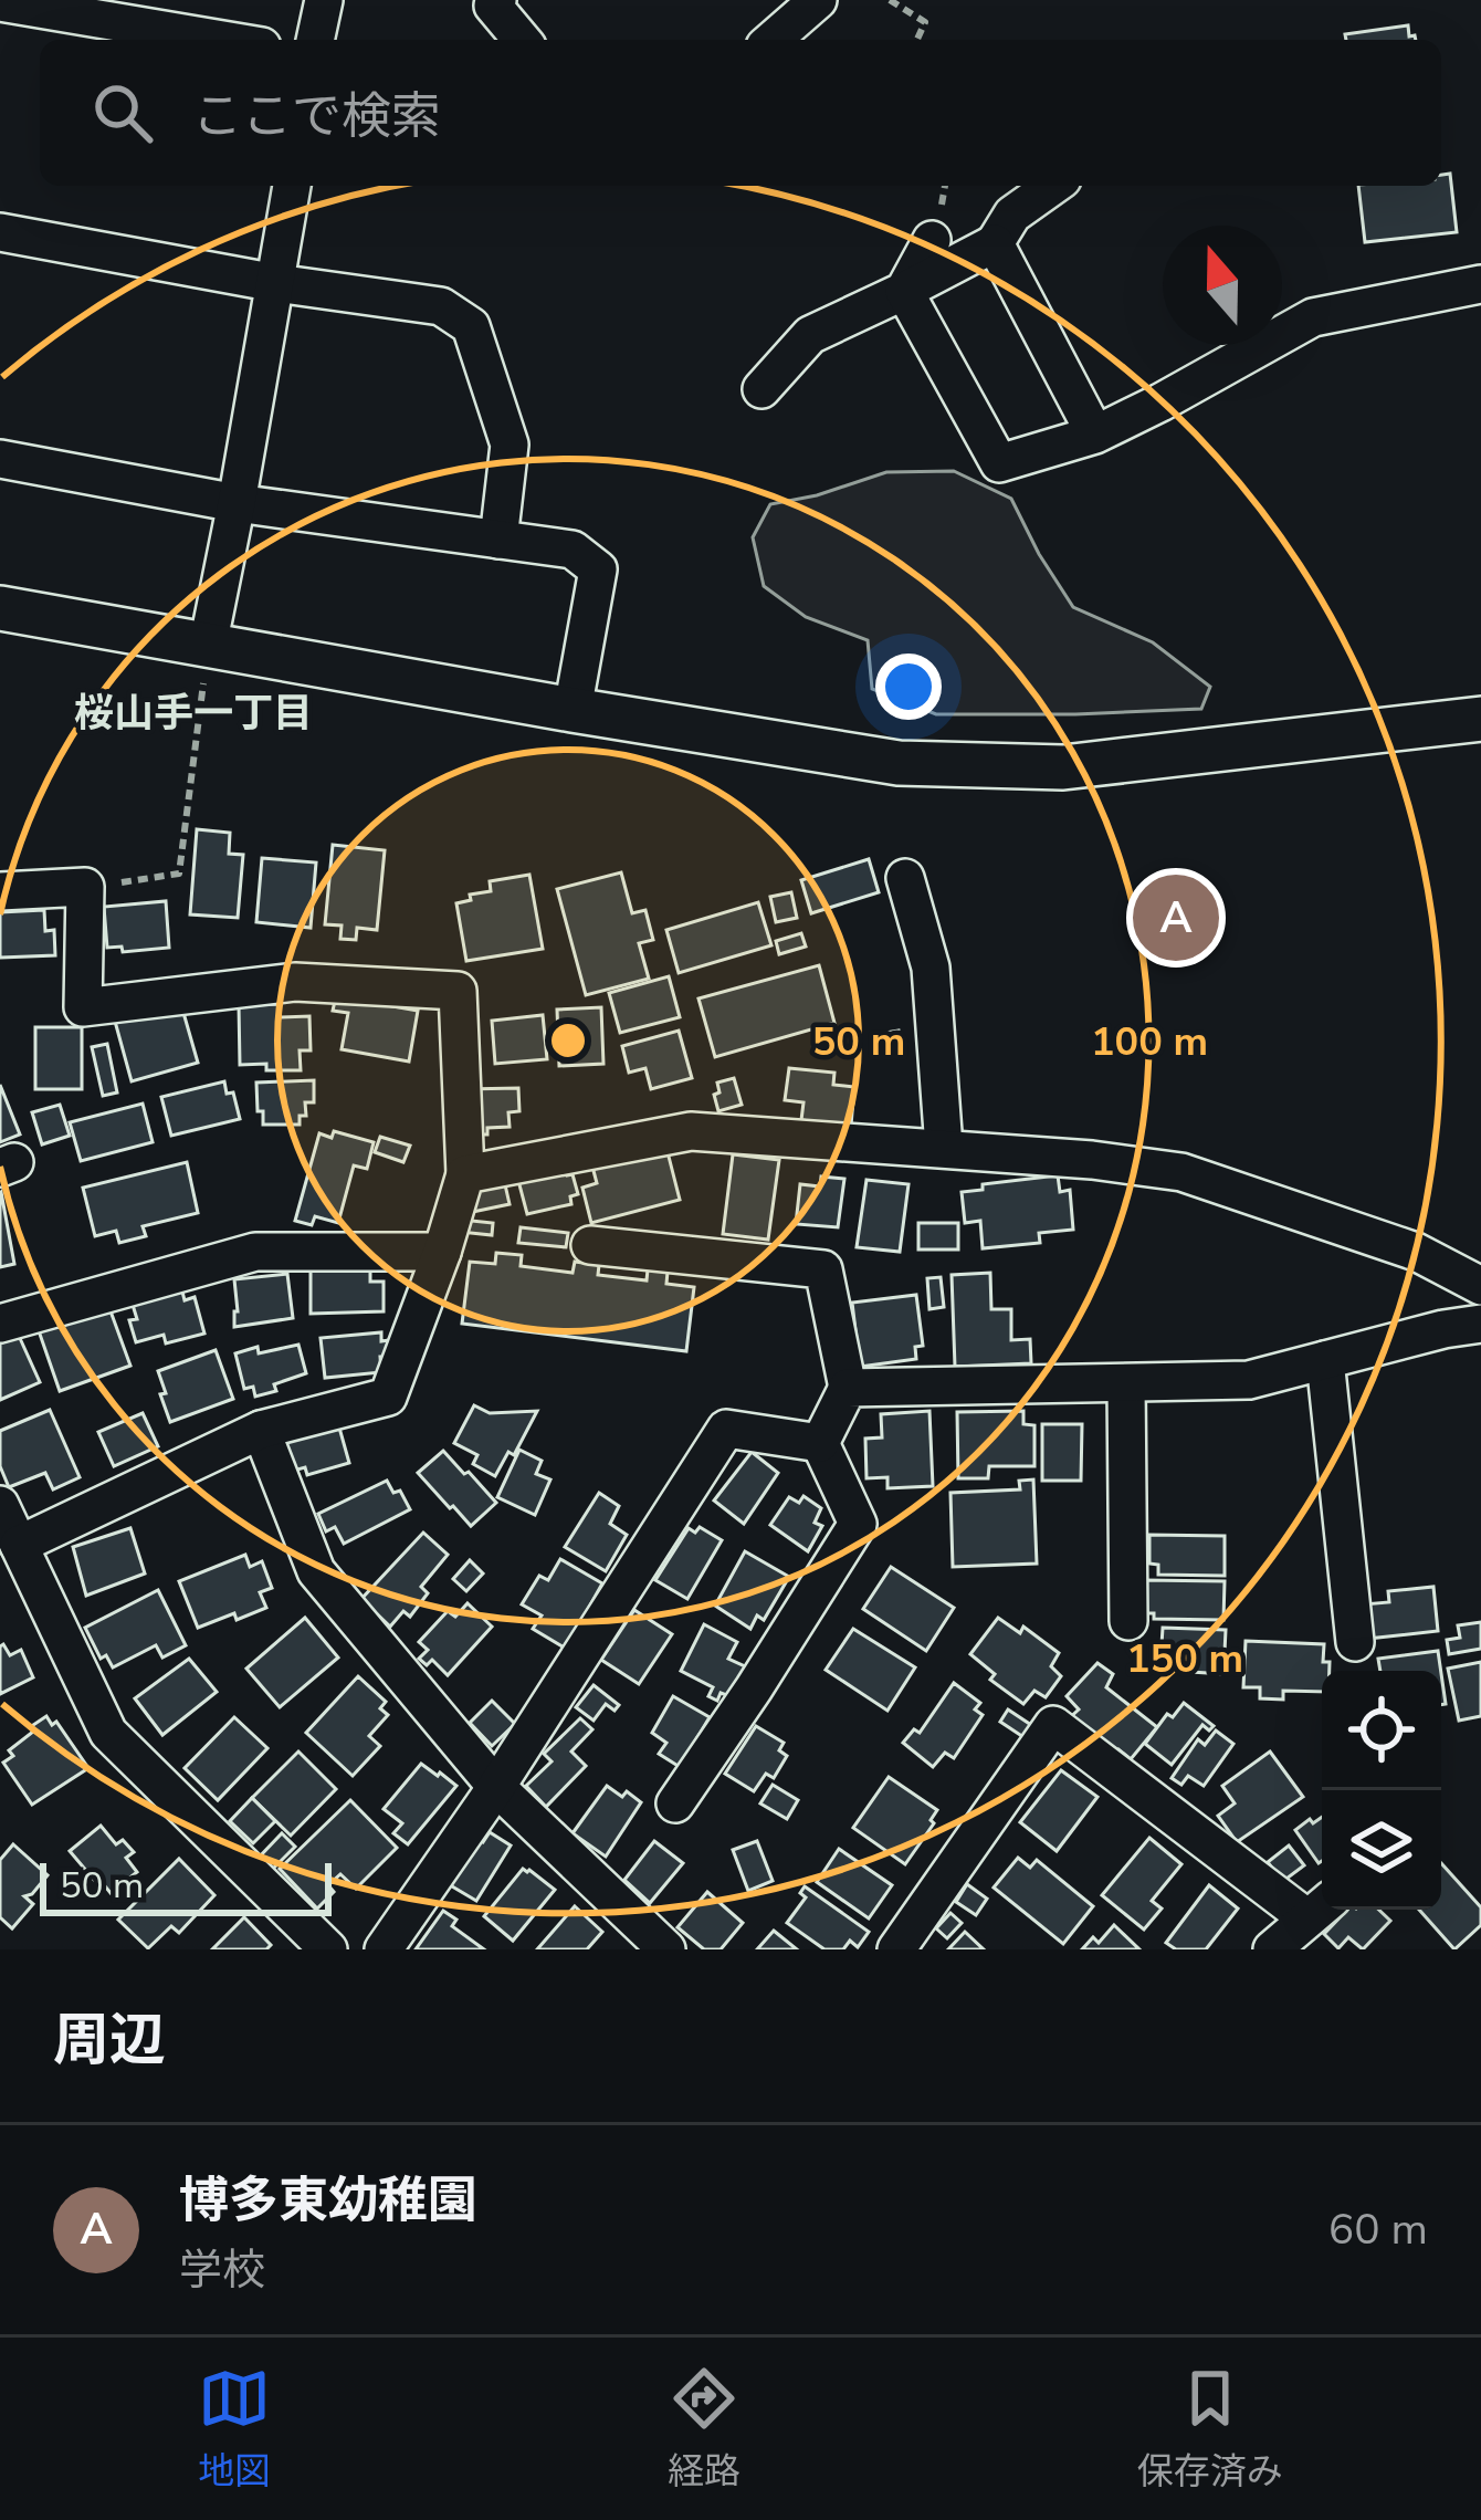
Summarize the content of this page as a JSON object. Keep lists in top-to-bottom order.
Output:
{
  "districts": ["桜山手一丁目"],
  "scale_bar": "50 m",
  "north": "top",
  "page": {
    "search": "ここで検索",
    "pins": "A",
    "scale": "50 m",
    "heading": "周辺",
    "list": [
      {
        "mark": "A",
        "name": "博多東幼稚園",
        "note": "学校",
        "value": "60 m"
      }
    ],
    "nav": ["地図", "経路", "保存済み"]
  },
  "rings": ["50 m", "100 m", "150 m"]
}
